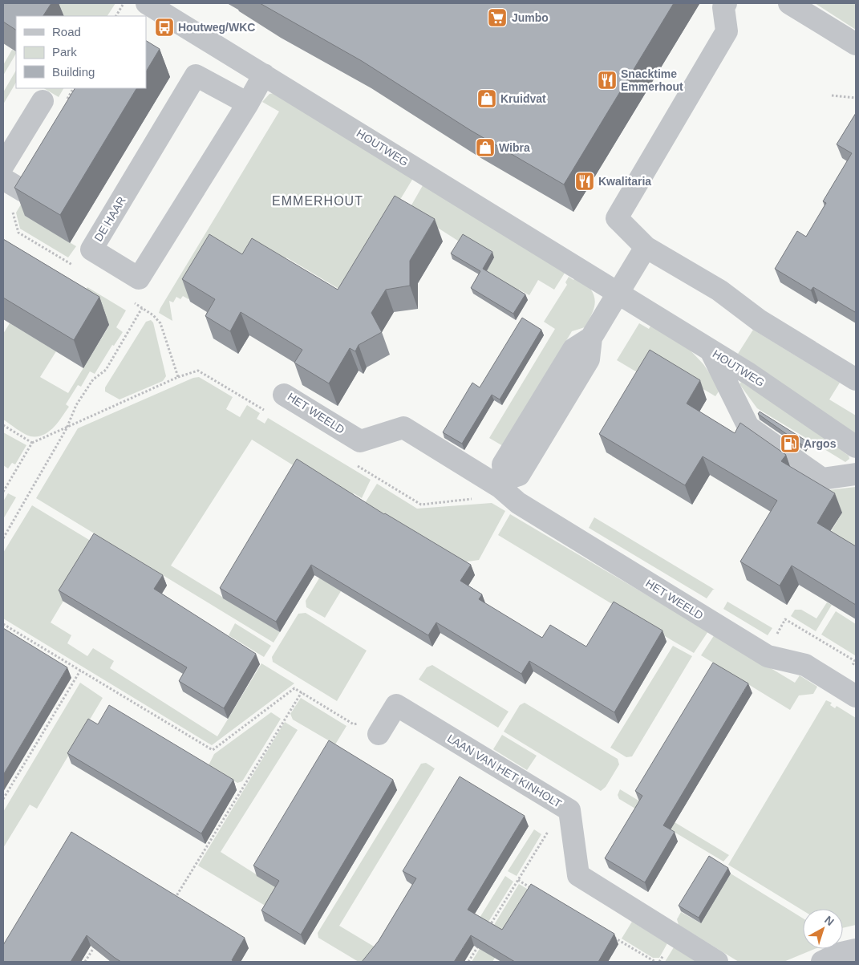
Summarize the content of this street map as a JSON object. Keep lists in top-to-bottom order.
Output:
{
  "streets": {
    "street": [
      "HOUTWEG",
      "DE HAAR",
      "HET WEELD",
      "LAAN VAN HET KINHOLT"
    ]
  },
  "crossings": [
    ["HOUTWEG", "DE HAAR"]
  ],
  "districts": ["EMMERHOUT"],
  "places": {
    "supermarket": ["Jumbo"],
    "bus stop": ["Houtweg/WKC"],
    "restaurant": ["Snacktime Emmerhout", "Kwalitaria"],
    "shop": ["Kruidvat", "Wibra"],
    "fuel station": ["Argos"]
  },
  "legend": ["Road", "Park", "Building"],
  "north": "top right"
}
